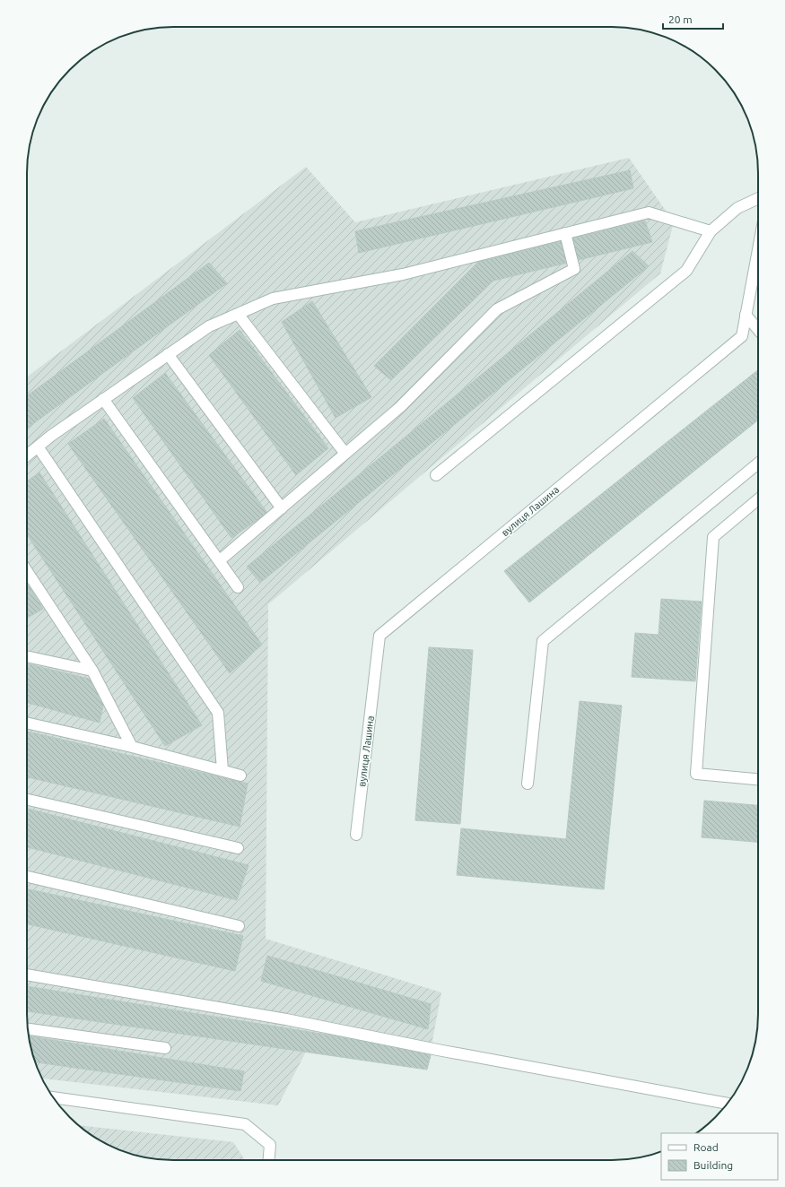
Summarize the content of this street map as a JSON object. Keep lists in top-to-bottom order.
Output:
{
  "streets": {
    "street": ["вулиця Лашина"]
  },
  "legend": ["Road", "Building"],
  "scale_bar": "20 m"
}
